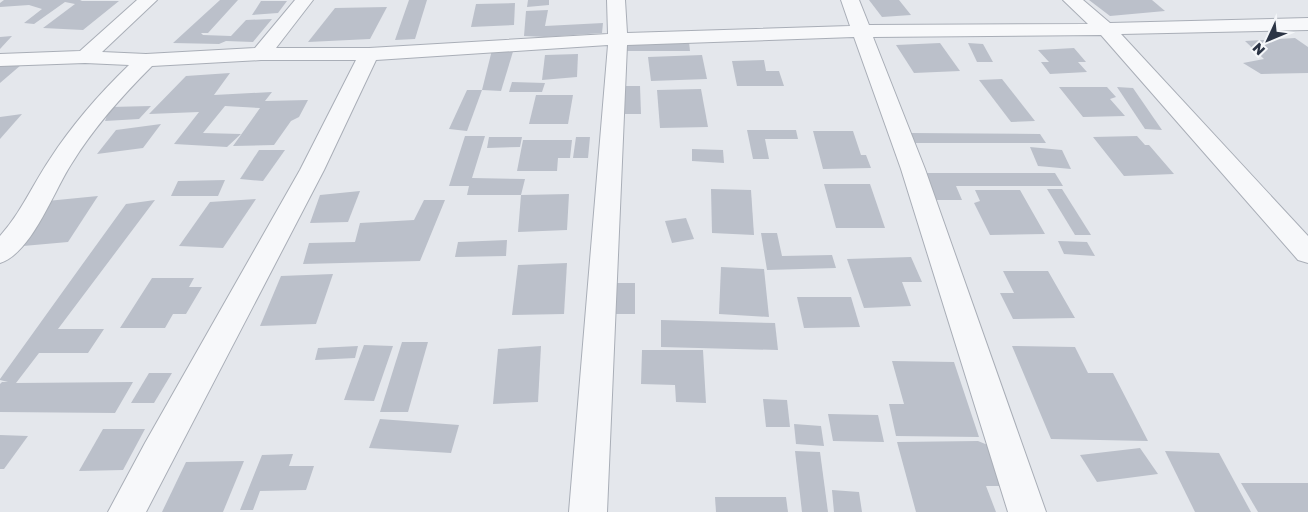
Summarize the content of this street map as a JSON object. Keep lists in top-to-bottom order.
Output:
{
  "north": "bottom left"
}
